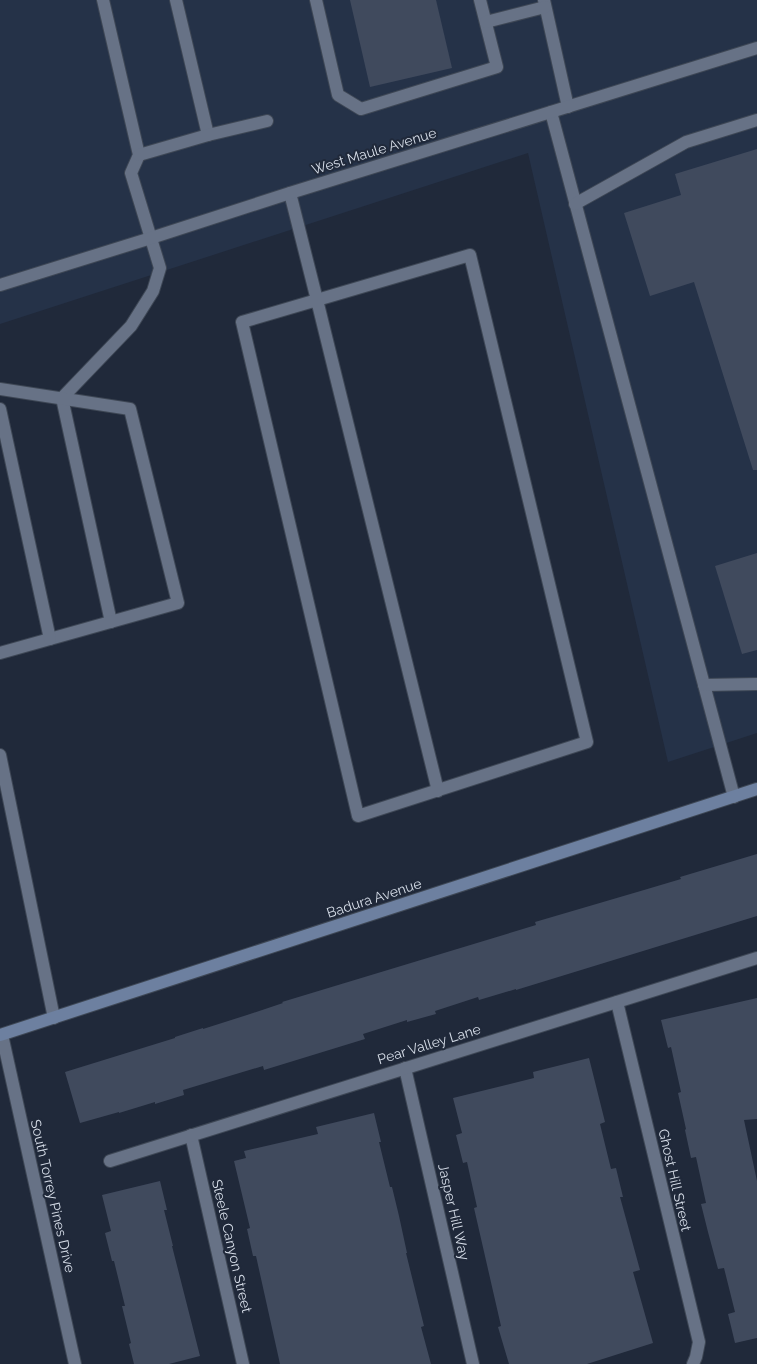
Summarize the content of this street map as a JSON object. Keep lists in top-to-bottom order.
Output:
{
  "streets": {
    "main road": ["Badura Avenue"],
    "street": [
      "West Maule Avenue",
      "Pear Valley Lane",
      "Ghost Hill Street",
      "South Torrey Pines Drive",
      "Jasper Hill Way",
      "Steele Canyon Street"
    ]
  },
  "crossings": [
    ["Badura Avenue", "South Torrey Pines Drive"],
    ["Pear Valley Lane", "Ghost Hill Street"],
    ["Pear Valley Lane", "Jasper Hill Way"],
    ["Pear Valley Lane", "Steele Canyon Street"]
  ]
}
